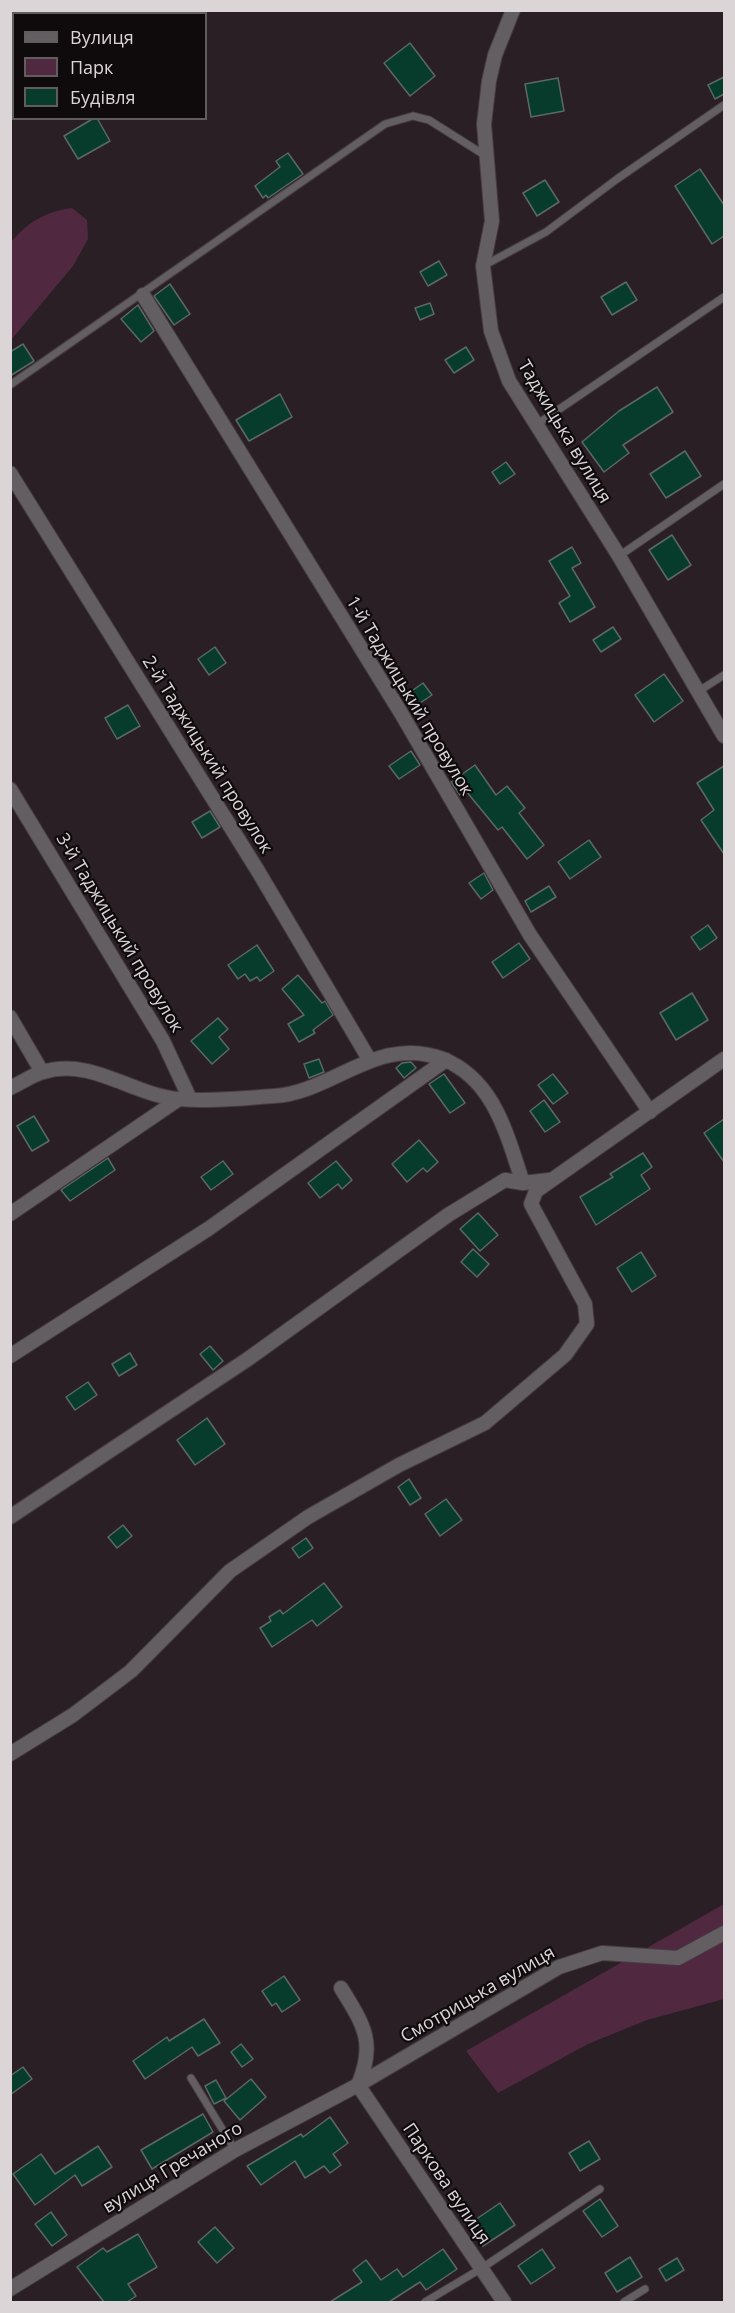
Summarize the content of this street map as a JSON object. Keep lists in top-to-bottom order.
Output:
{
  "streets": {
    "street": [
      "Таджицька вулиця",
      "1-й Таджицький провулок",
      "2-й Таджицький провулок",
      "3-й Таджицький провулок",
      "Смотрицька вулиця",
      "вулиця Гречаного",
      "Паркова вулиця"
    ]
  },
  "crossings": [
    ["Смотрицька вулиця", "вулиця Гречаного"],
    ["Смотрицька вулиця", "Паркова вулиця"],
    ["вулиця Гречаного", "Паркова вулиця"]
  ],
  "legend": ["Вулиця", "Парк", "Будівля"]
}
